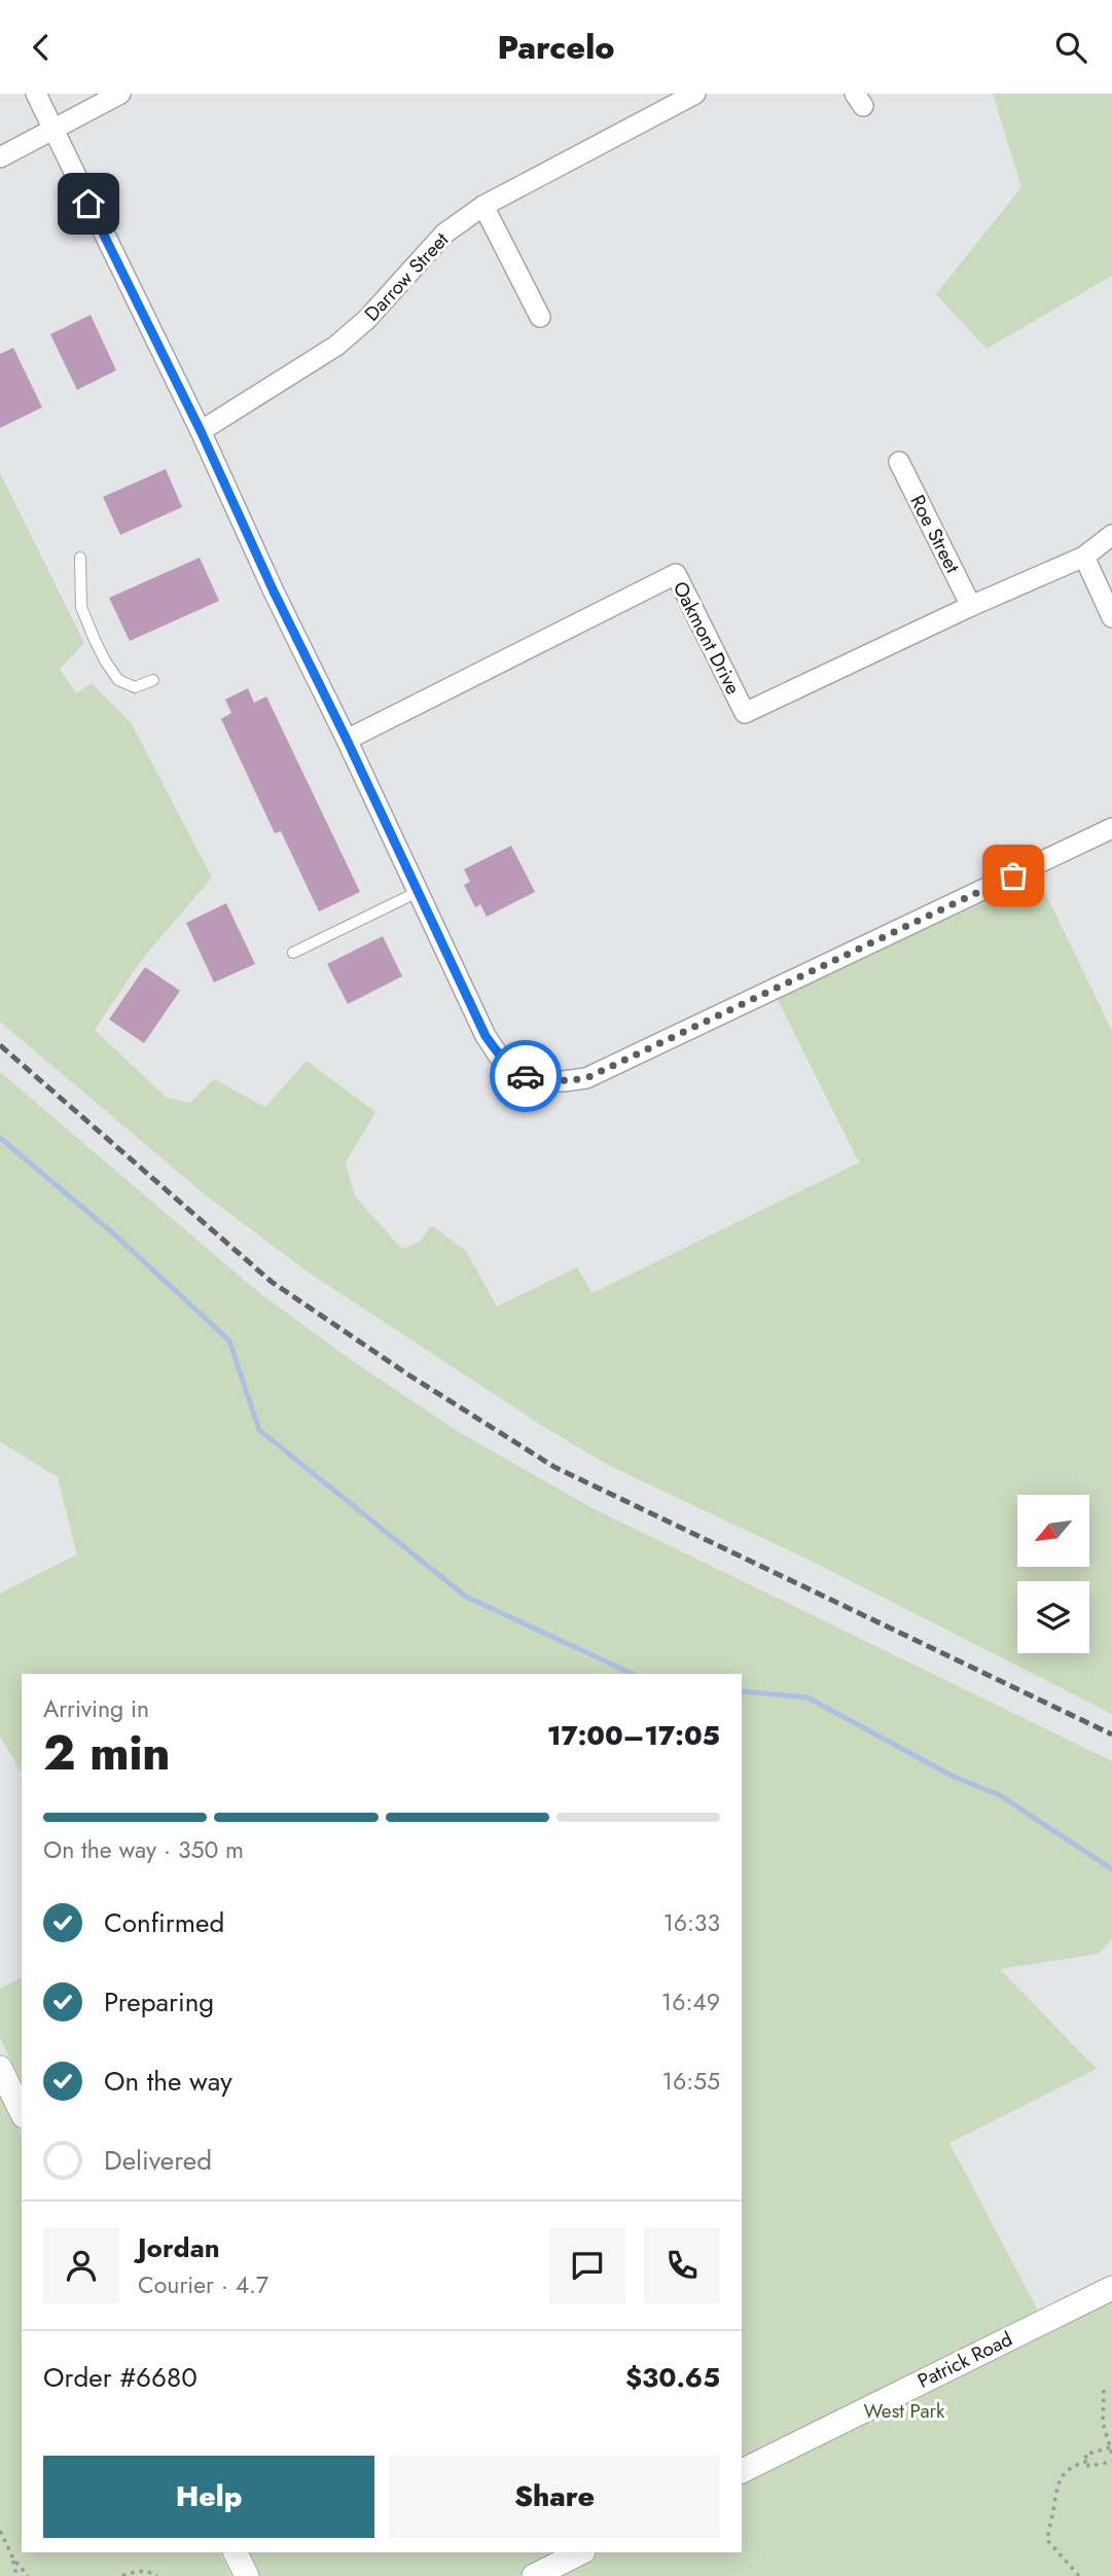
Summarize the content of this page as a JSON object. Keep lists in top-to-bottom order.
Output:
{
  "streets": {
    "street": [
      "Darrow Street",
      "Roe Street",
      "Oakmont Drive",
      "Patrick Road"
    ]
  },
  "crossings": [
    ["Roe Street", "Oakmont Drive"]
  ],
  "parks": ["West Park"],
  "north": "bottom left",
  "page": {
    "header": "Parcelo",
    "heading": ["2 min", "Arriving in", "17:00–17:05"],
    "panel": [
      "Jordan",
      "Courier · 4.7",
      "Order #6680",
      "$30.65"
    ],
    "bar": "On the way · 350 m",
    "list": [
      ["Confirmed", "16:33"],
      ["Preparing", "16:49"],
      ["On the way", "16:55"],
      "Delivered"
    ],
    "buttons": ["Help", "Share"]
  }
}
